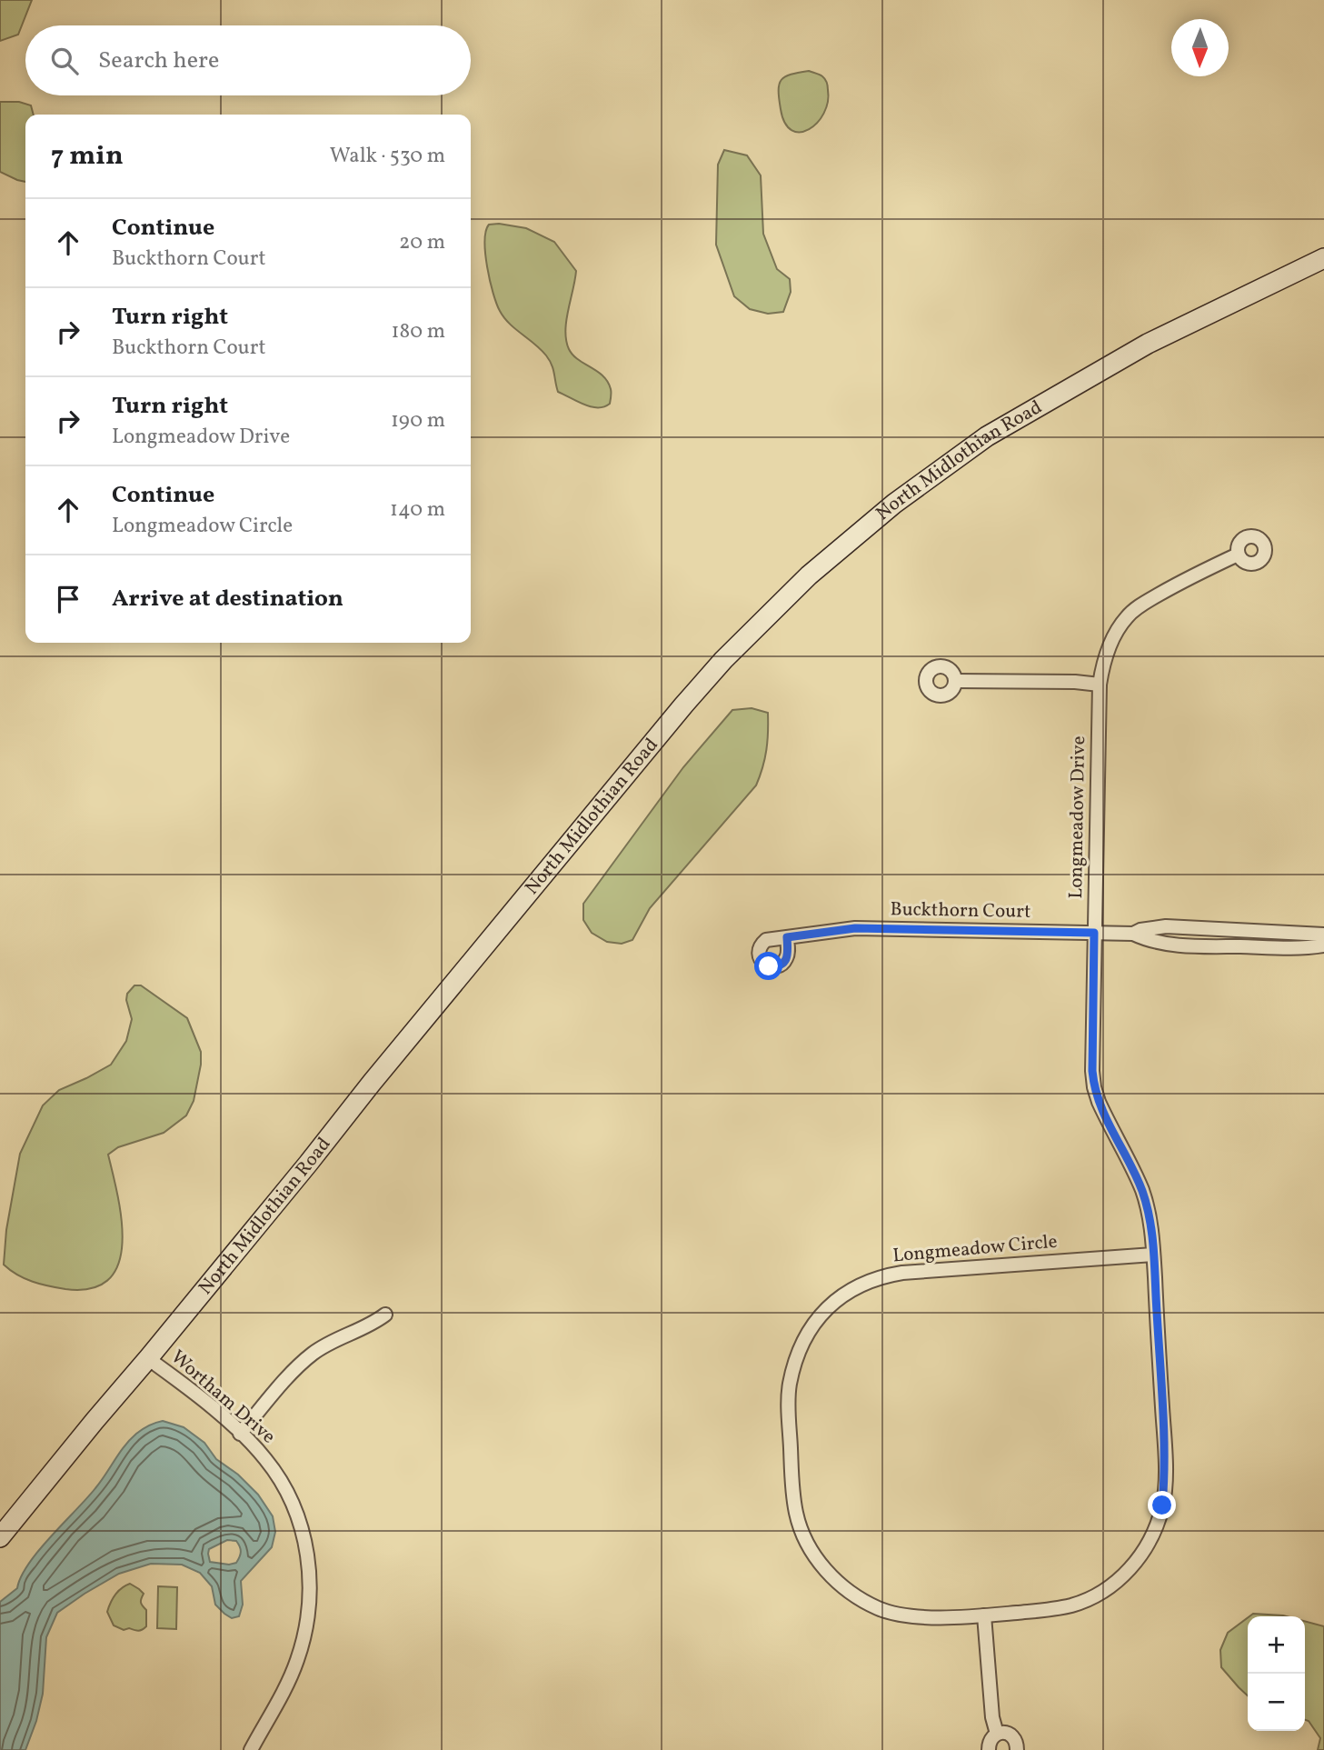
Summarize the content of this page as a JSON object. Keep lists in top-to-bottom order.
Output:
{
  "streets": {
    "main road": ["North Midlothian Road"],
    "street": [
      "Longmeadow Drive",
      "Buckthorn Court",
      "Longmeadow Circle",
      "Wortham Drive"
    ]
  },
  "crossings": [
    ["North Midlothian Road", "Wortham Drive"],
    ["Longmeadow Drive", "Buckthorn Court"],
    ["Longmeadow Drive", "Longmeadow Circle"]
  ],
  "north": "bottom",
  "page": {
    "search": "Search here",
    "heading": ["7 min", "Walk · 530 m"],
    "list": [
      ["Continue", "Buckthorn Court", "20 m"],
      ["Turn right", "Buckthorn Court", "180 m"],
      ["Turn right", "Longmeadow Drive", "190 m"],
      ["Continue", "Longmeadow Circle", "140 m"],
      "Arrive at destination"
    ],
    "map_buttons": ["+", "−"]
  }
}
